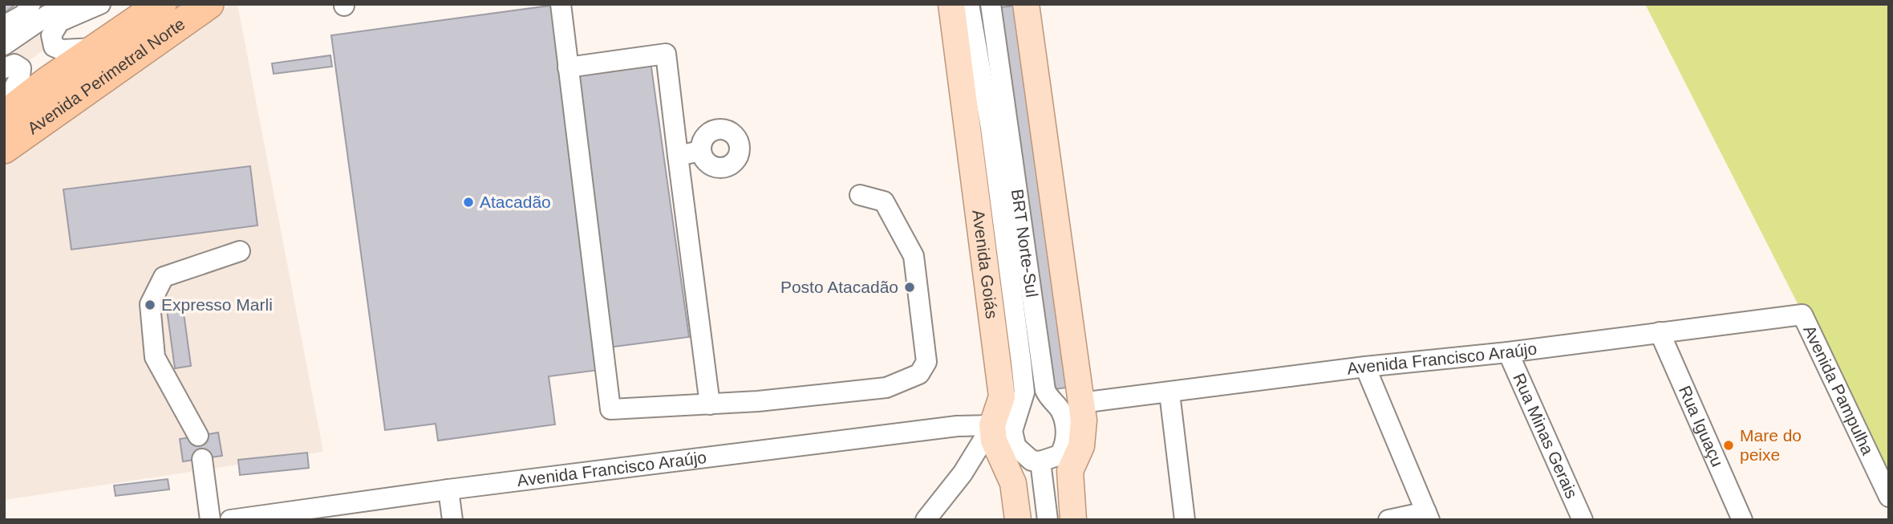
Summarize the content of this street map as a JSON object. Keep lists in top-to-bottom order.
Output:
{
  "streets": {
    "highway": ["Avenida Perimetral Norte"],
    "main road": ["Avenida Goiás"],
    "street": [
      "BRT Norte-Sul",
      "Avenida Francisco Araújo",
      "Avenida Pampulha",
      "Rua Iguaçu",
      "Rua Minas Gerais"
    ]
  },
  "crossings": [
    ["Avenida Goiás", "Avenida Francisco Araújo"],
    ["Avenida Francisco Araújo", "Avenida Pampulha"],
    ["Avenida Francisco Araújo", "Rua Iguaçu"],
    ["Avenida Francisco Araújo", "Rua Minas Gerais"]
  ],
  "places": [
    "Atacadão",
    "Posto Atacadão",
    "Expresso Marli",
    "Mare do peixe"
  ]
}
